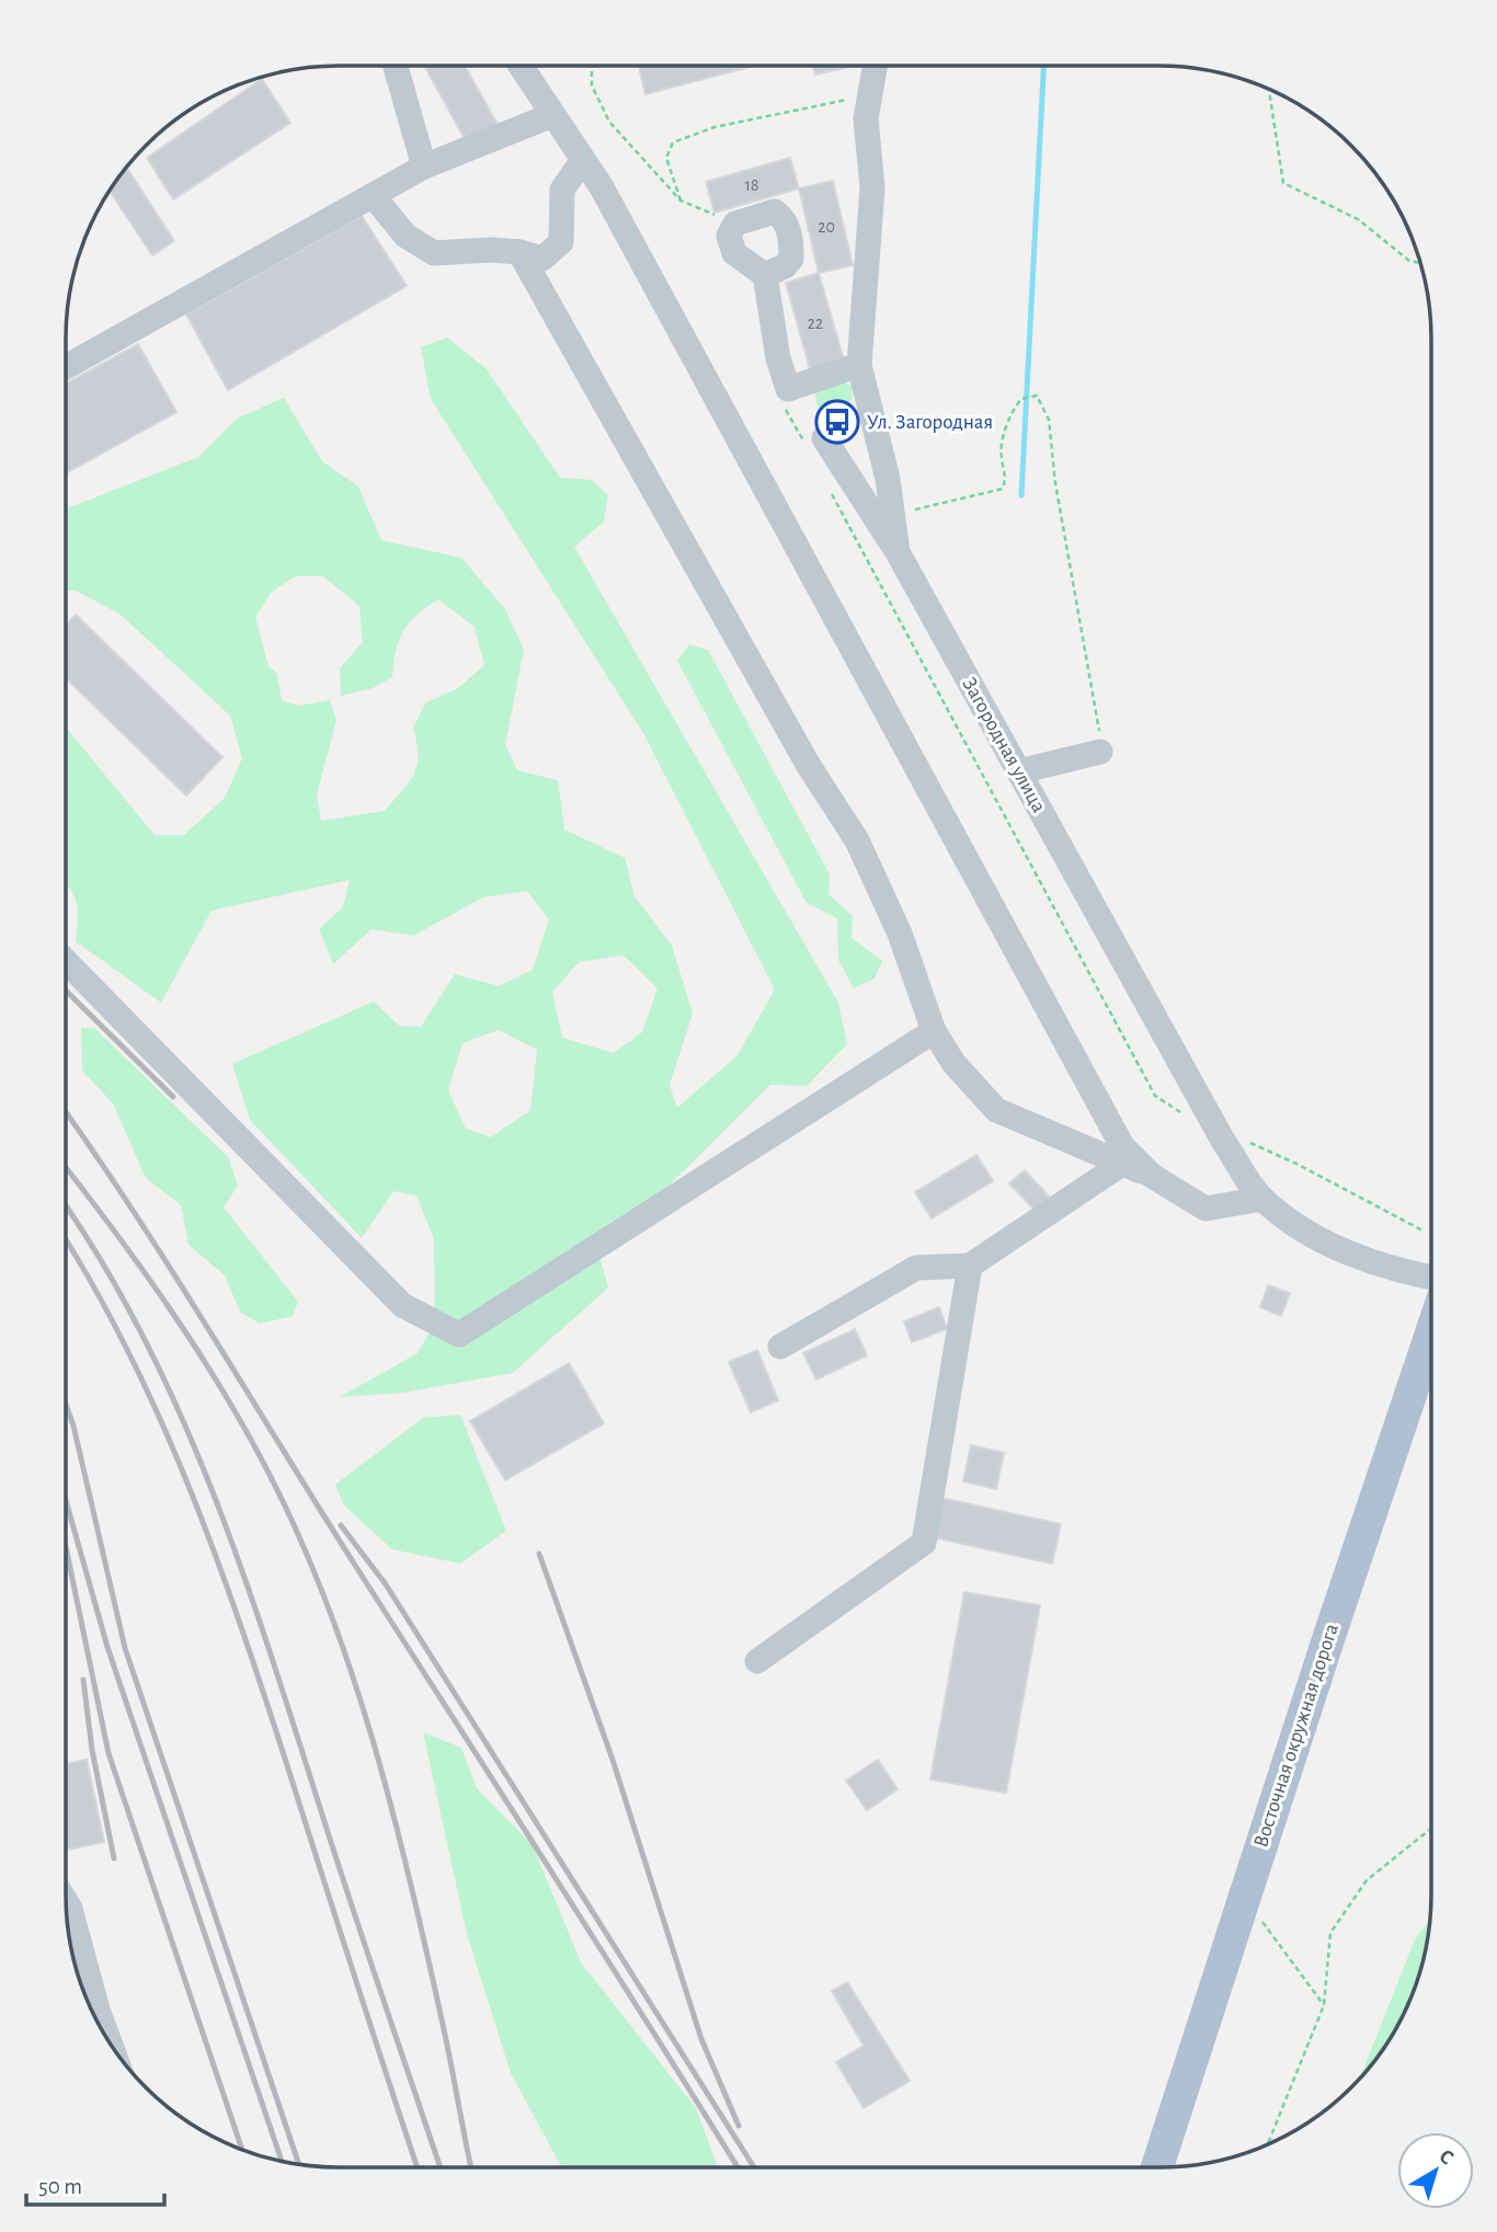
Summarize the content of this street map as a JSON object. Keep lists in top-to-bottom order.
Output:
{
  "streets": {
    "main road": ["Восточная окружная дорога"],
    "street": ["Загородная улица"]
  },
  "places": {
    "bus stop": ["Ул. Загородная"]
  },
  "house_numbers": ["18", "20", "22"],
  "scale_bar": "50 m",
  "north": "top right"
}
